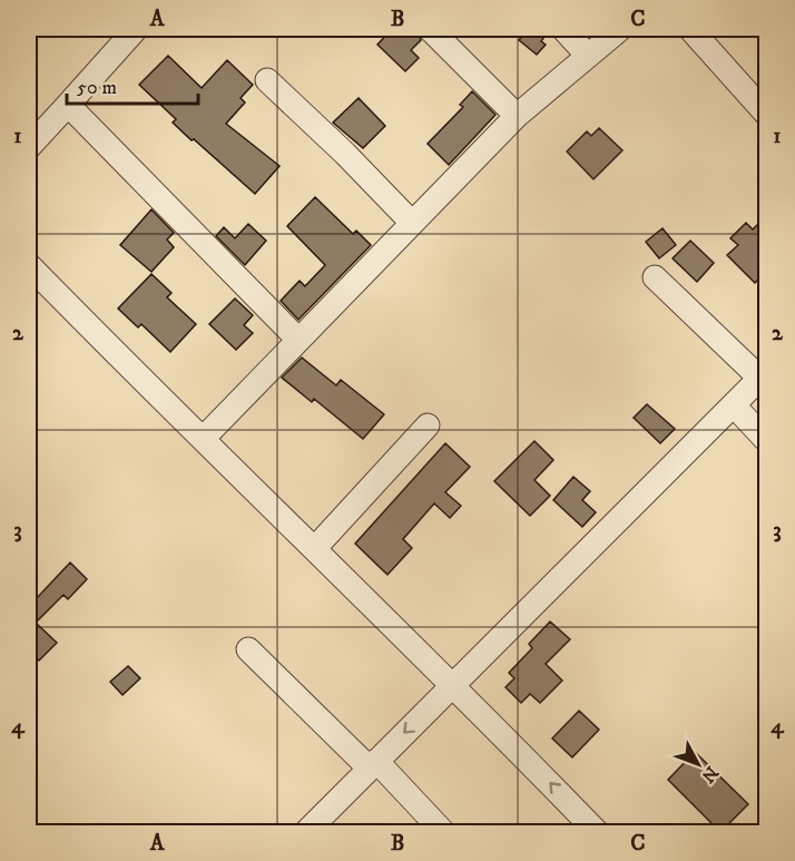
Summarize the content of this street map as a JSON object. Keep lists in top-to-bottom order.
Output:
{
  "scale_bar": "50 m",
  "north": "bottom right",
  "grid": {
    "columns": ["A", "B", "C"],
    "rows": [
      "1",
      "2",
      "3",
      "4"
    ]
  }
}
